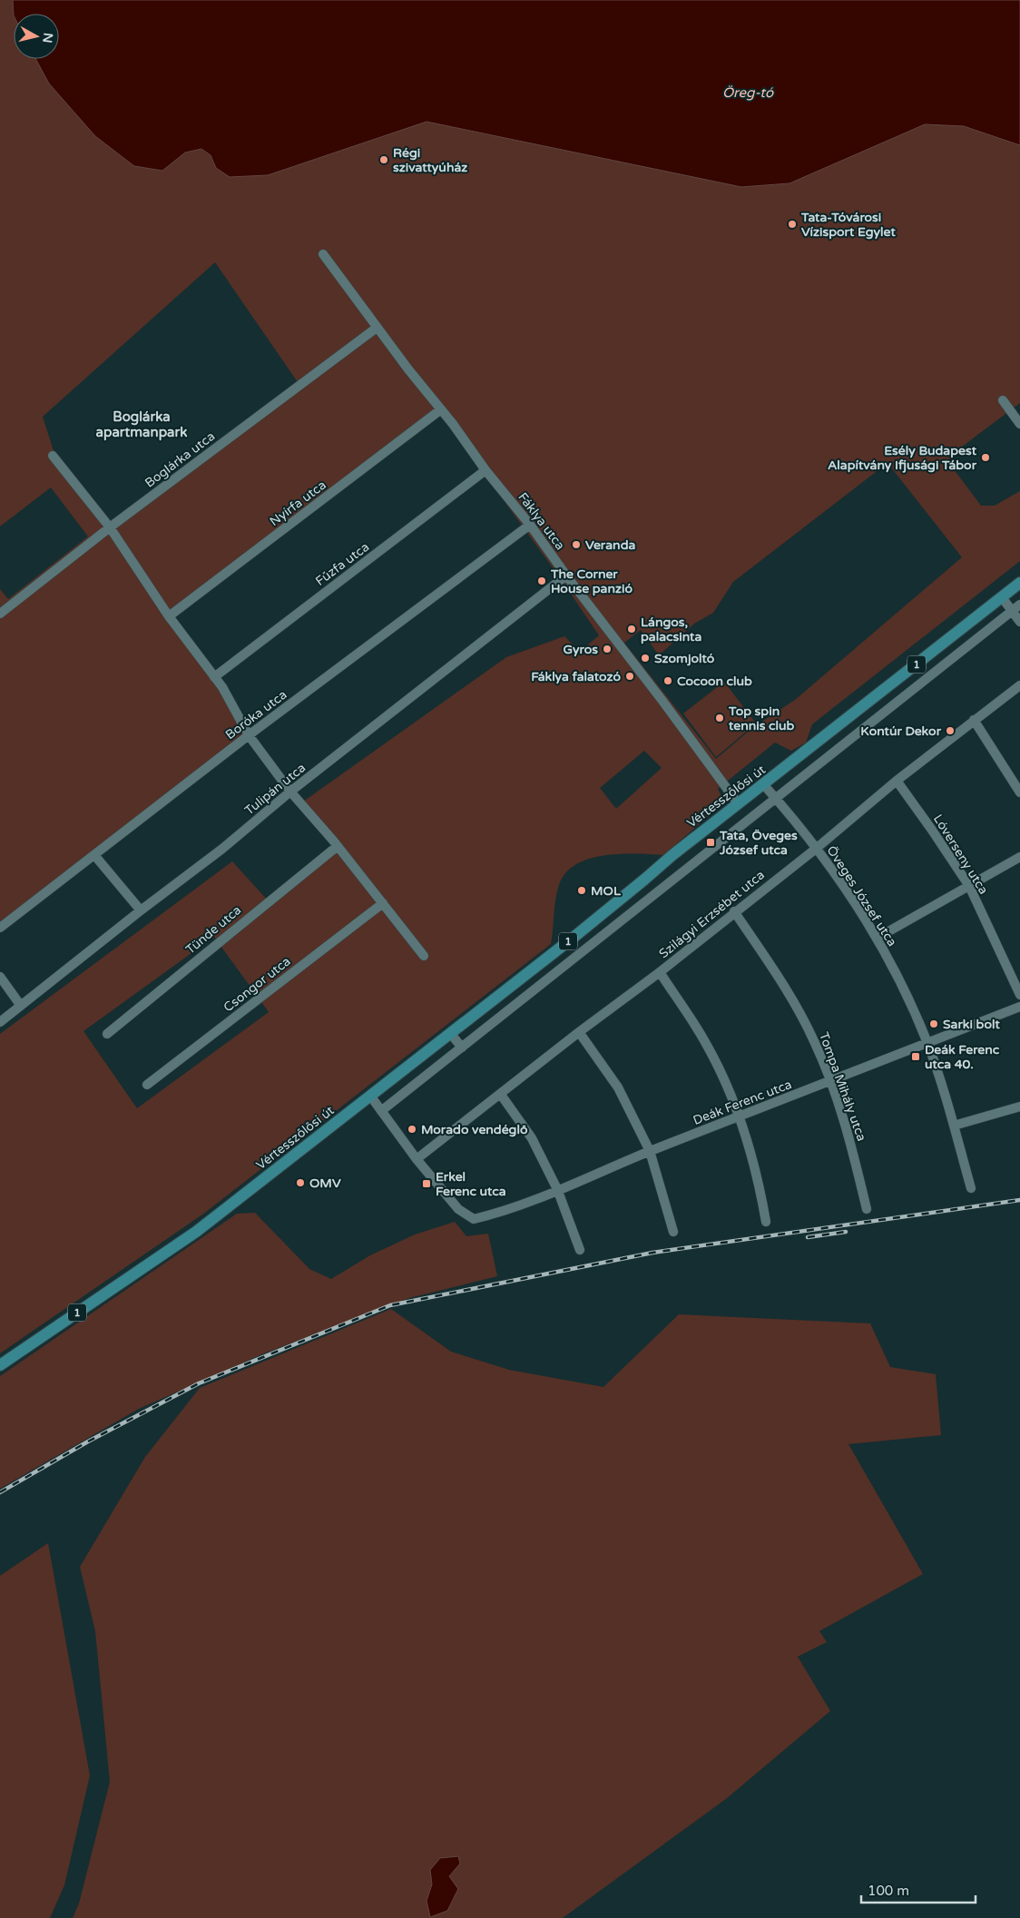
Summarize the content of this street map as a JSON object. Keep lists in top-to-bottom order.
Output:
{
  "streets": {
    "main road": ["1", "Vértesszőlősi út"],
    "street": [
      "Boglárka utca",
      "Nyírfa utca",
      "Fáklya utca",
      "Fűzfa utca",
      "Boróka utca",
      "Tulipán utca",
      "Lóverseny utca",
      "Öveges József utca",
      "Szilágyi Erzsébet utca",
      "Tünde utca",
      "Csongor utca",
      "Tompa Mihály utca",
      "Deák Ferenc utca"
    ]
  },
  "crossings": [
    ["Boglárka utca", "Fáklya utca"],
    ["Nyírfa utca", "Fáklya utca"],
    ["Fáklya utca", "Fűzfa utca"],
    ["Fáklya utca", "Boróka utca"],
    ["Fáklya utca", "Tulipán utca"],
    ["Fáklya utca", "Vértesszőlősi út"],
    ["Vértesszőlősi út", "Öveges József utca"],
    ["Lóverseny utca", "Szilágyi Erzsébet utca"],
    ["Öveges József utca", "Szilágyi Erzsébet utca"],
    ["Öveges József utca", "Deák Ferenc utca"],
    ["Szilágyi Erzsébet utca", "Tompa Mihály utca"],
    ["Szilágyi Erzsébet utca", "Deák Ferenc utca"],
    ["Tompa Mihály utca", "Deák Ferenc utca"]
  ],
  "districts": ["Boglárka apartmanpark"],
  "water": ["Öreg-tó"],
  "places": {
    "other": [
      "Régi szivattyúház",
      "Tata-Tóvárosi Vízisport Egylet",
      "Esély Budapest Alapítvány Ifjusági Tábor",
      "Veranda",
      "The Corner House panzió",
      "Lángos, palacsinta",
      "Gyros",
      "Szomjoltó",
      "Fáklya falatozó",
      "Cocoon club",
      "Top spin tennis club",
      "Kontúr Dekor",
      "MOL",
      "Sarki bolt",
      "Morado vendéglő",
      "OMV"
    ],
    "transit": ["Tata, Öveges József utca", "Deák Ferenc utca 40.", "Erkel Ferenc utca"]
  },
  "scale_bar": "100 m",
  "north": "right"
}
